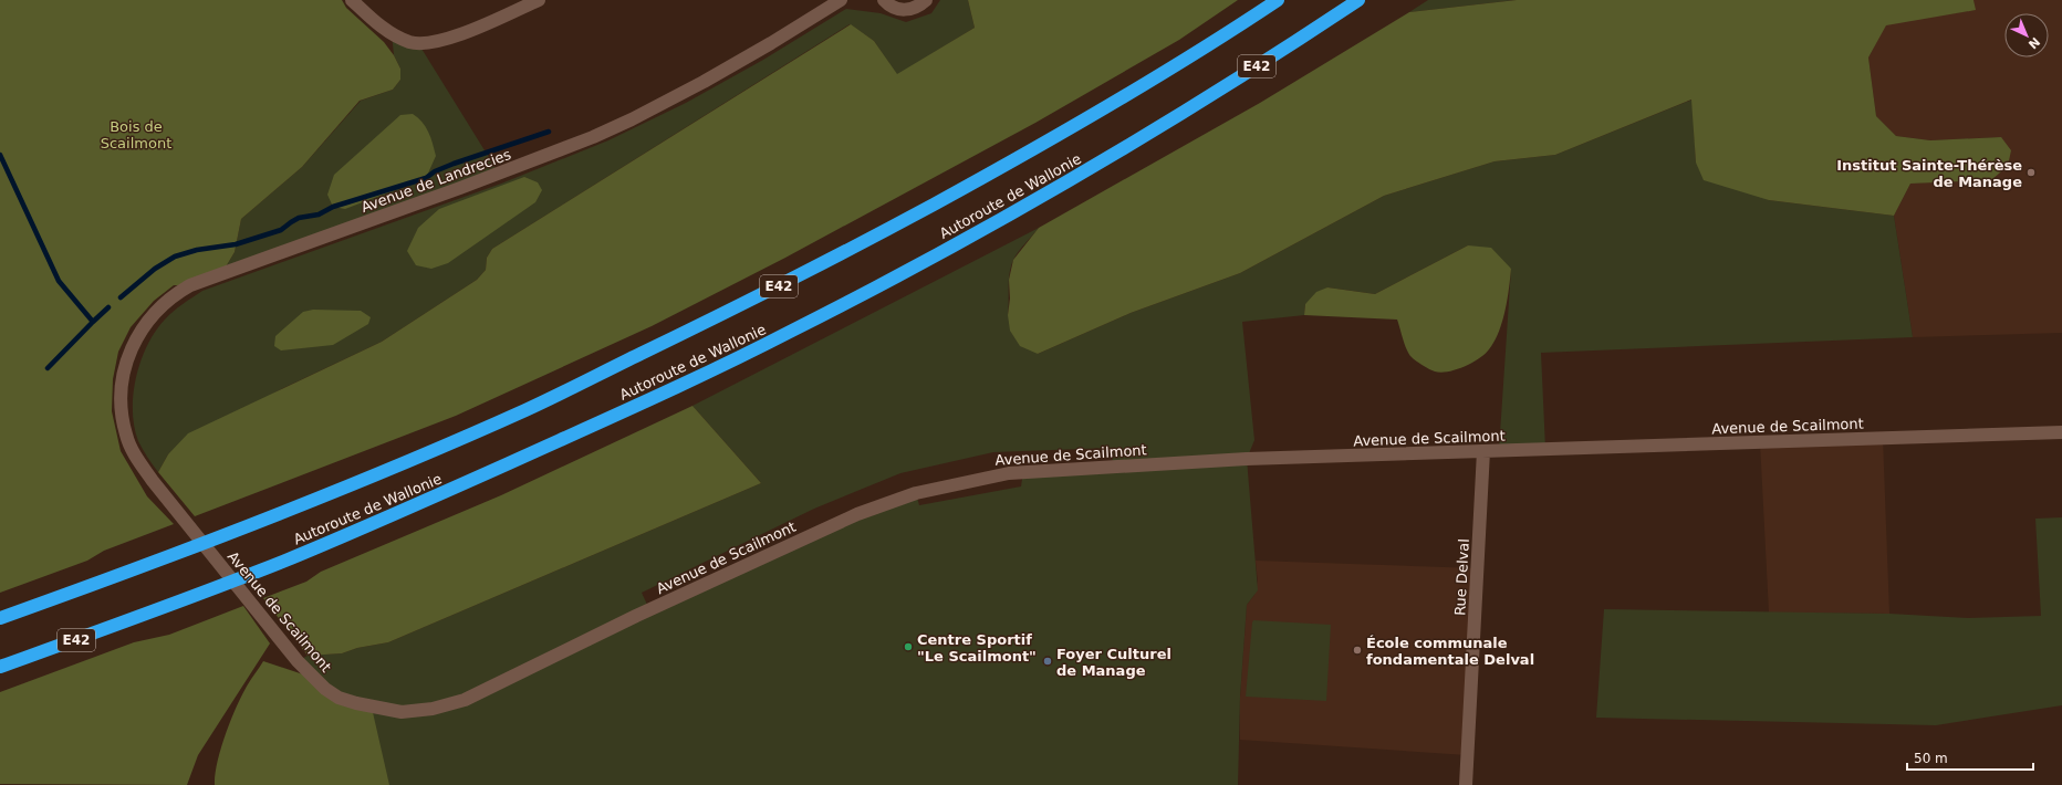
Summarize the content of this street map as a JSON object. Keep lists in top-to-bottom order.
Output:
{
  "streets": {
    "highway": ["E42", "Autoroute de Wallonie"],
    "street": ["Avenue de Landrecies", "Avenue de Scailmont", "Rue Delval"]
  },
  "crossings": [
    ["Avenue de Landrecies", "Avenue de Scailmont"],
    ["Avenue de Scailmont", "Rue Delval"]
  ],
  "parks": ["Bois de Scailmont"],
  "places": [
    "Institut Sainte-Thérèse de Manage",
    "Centre Sportif \"Le Scailmont\"",
    "École communale fondamentale Delval",
    "Foyer Culturel de Manage"
  ],
  "scale_bar": "50 m",
  "north": "bottom right"
}
